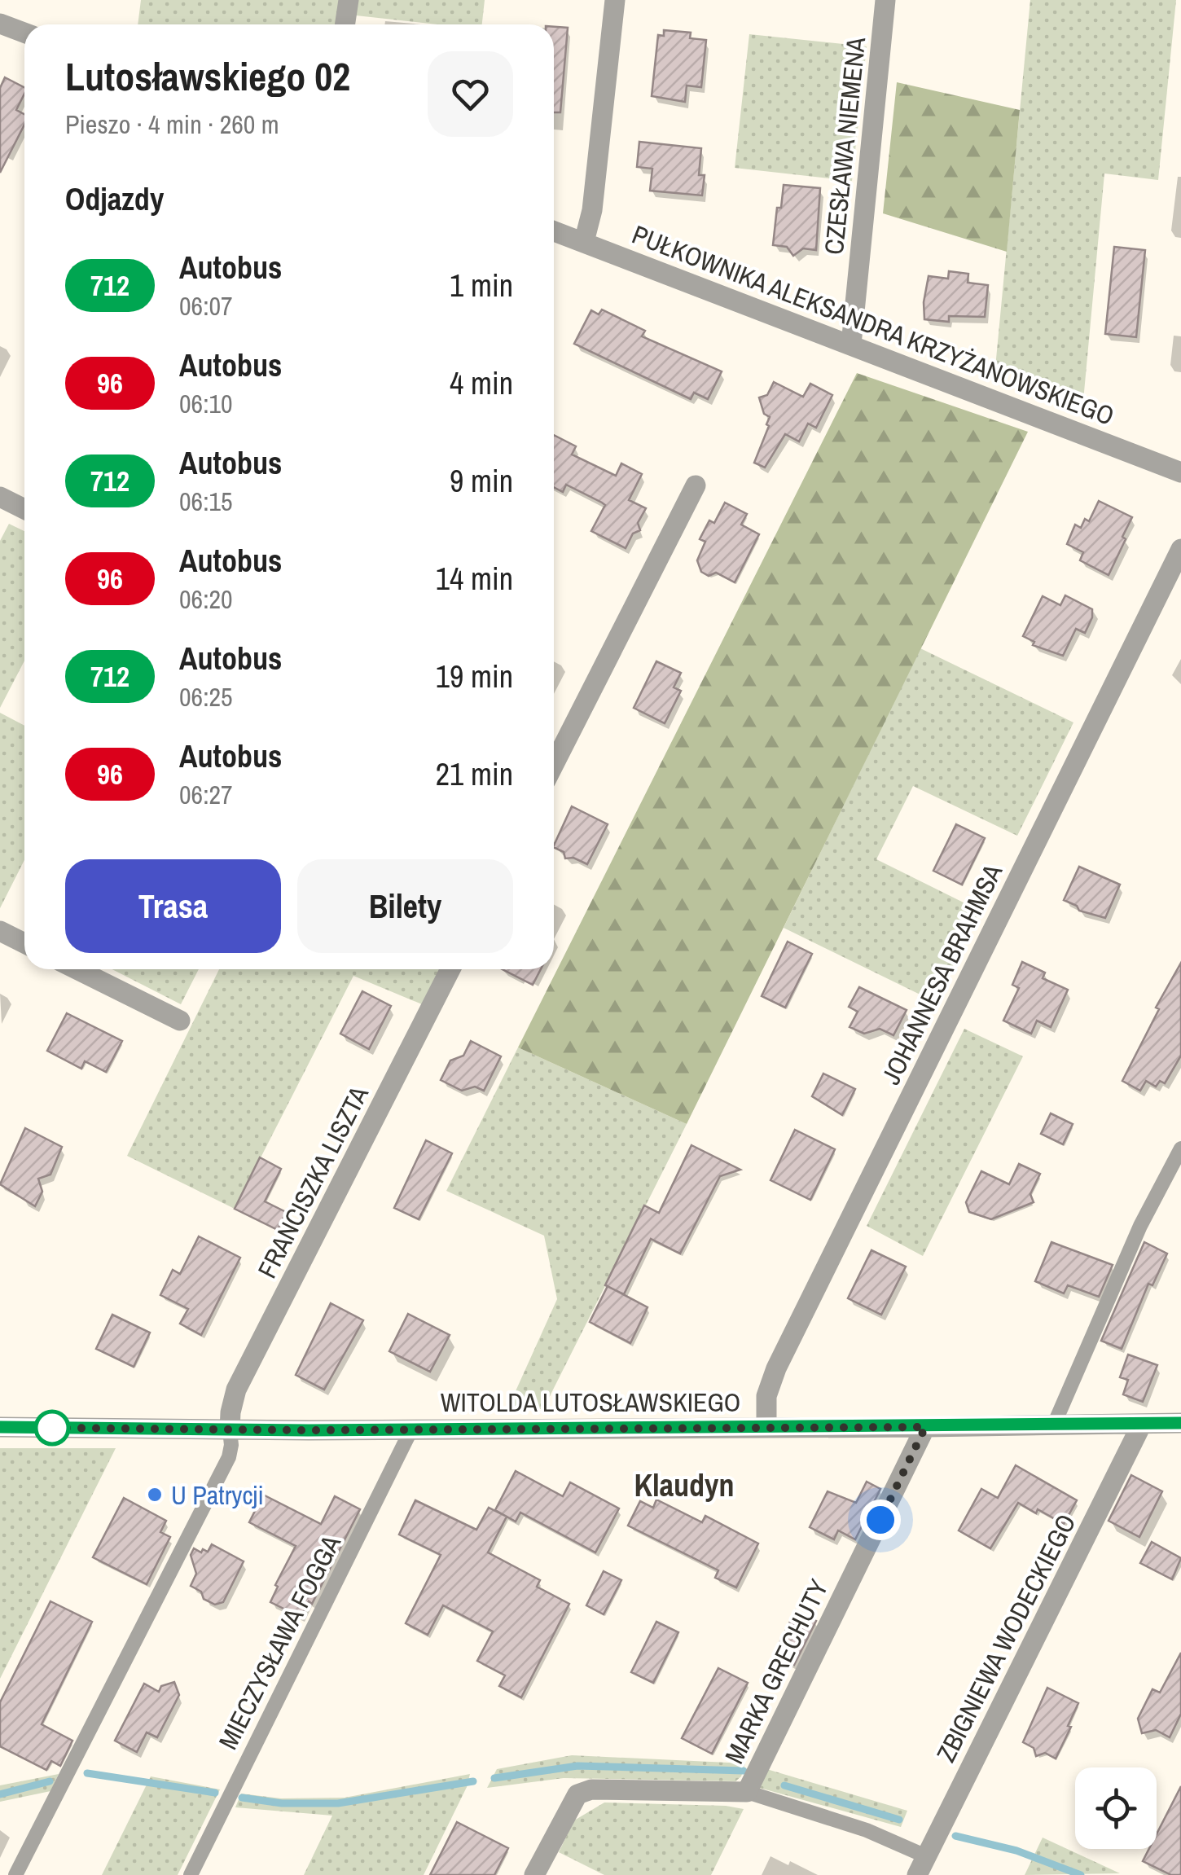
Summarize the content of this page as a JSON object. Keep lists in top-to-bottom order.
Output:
{
  "streets": {
    "street": [
      "CZESŁAWA NIEMENA",
      "PUŁKOWNIKA ALEKSANDRA KRZYŻANOWSKIEGO",
      "JOHANNESA BRAHMSA",
      "FRANCISZKA LISZTA",
      "WITOLDA LUTOSŁAWSKIEGO",
      "ZBIGNIEWA WODECKIEGO",
      "MARKA GRECHUTY"
    ],
    "lane": ["MIECZYSŁAWA FOGGA"]
  },
  "crossings": [
    ["CZESŁAWA NIEMENA", "PUŁKOWNIKA ALEKSANDRA KRZYŻANOWSKIEGO"],
    ["JOHANNESA BRAHMSA", "WITOLDA LUTOSŁAWSKIEGO"],
    ["FRANCISZKA LISZTA", "WITOLDA LUTOSŁAWSKIEGO"],
    ["WITOLDA LUTOSŁAWSKIEGO", "ZBIGNIEWA WODECKIEGO"],
    ["WITOLDA LUTOSŁAWSKIEGO", "MIECZYSŁAWA FOGGA"],
    ["WITOLDA LUTOSŁAWSKIEGO", "MARKA GRECHUTY"]
  ],
  "districts": ["Klaudyn"],
  "places": ["U Patrycji"],
  "lines": ["bus line 712"],
  "page": {
    "heading": [
      ["Lutosławskiego 02", "Pieszo · 4 min · 260 m"],
      "Odjazdy"
    ],
    "list": [
      {
        "mark": "712",
        "name": "Autobus",
        "note": "06:07",
        "value": "1 min"
      },
      {
        "mark": "96",
        "name": "Autobus",
        "note": "06:10",
        "value": "4 min"
      },
      {
        "mark": "712",
        "name": "Autobus",
        "note": "06:15",
        "value": "9 min"
      },
      {
        "mark": "96",
        "name": "Autobus",
        "note": "06:20",
        "value": "14 min"
      },
      {
        "mark": "712",
        "name": "Autobus",
        "note": "06:25",
        "value": "19 min"
      },
      {
        "mark": "96",
        "name": "Autobus",
        "note": "06:27",
        "value": "21 min"
      }
    ],
    "buttons": ["Trasa", "Bilety"]
  }
}
